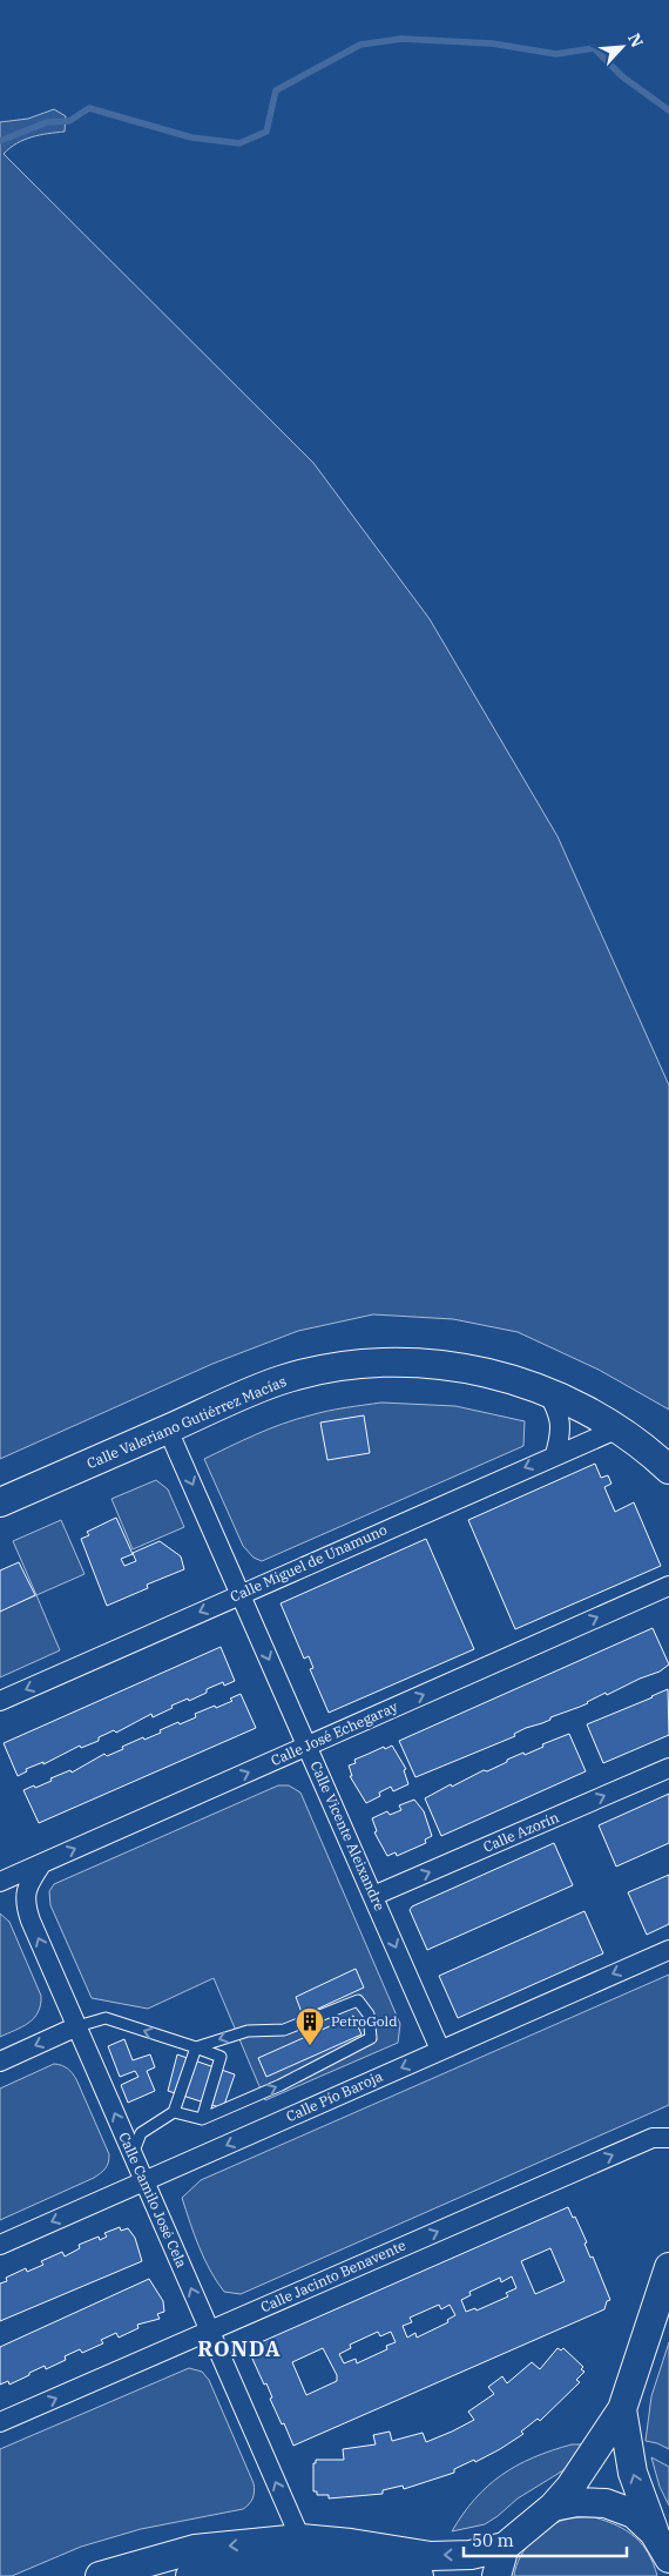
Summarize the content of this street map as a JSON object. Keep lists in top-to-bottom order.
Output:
{
  "streets": {
    "main road": ["Calle Valeriano Gutiérrez Macías"],
    "street": [
      "Calle Miguel de Unamuno",
      "Calle José Echegaray",
      "Calle Azorín",
      "Calle Vicente Aleixandre",
      "Calle Pío Baroja",
      "Calle Camilo José Cela",
      "Calle Jacinto Benavente"
    ]
  },
  "crossings": [
    ["Calle Valeriano Gutiérrez Macías", "Calle Miguel de Unamuno"],
    ["Calle Valeriano Gutiérrez Macías", "Calle Vicente Aleixandre"],
    ["Calle Miguel de Unamuno", "Calle Vicente Aleixandre"],
    ["Calle José Echegaray", "Calle Vicente Aleixandre"],
    ["Calle José Echegaray", "Calle Camilo José Cela"],
    ["Calle Azorín", "Calle Vicente Aleixandre"],
    ["Calle Vicente Aleixandre", "Calle Pío Baroja"],
    ["Calle Pío Baroja", "Calle Camilo José Cela"],
    ["Calle Camilo José Cela", "Calle Jacinto Benavente"]
  ],
  "one_way": [
    "Calle Miguel de Unamuno",
    "Calle José Echegaray",
    "Calle Azorín",
    "Calle Vicente Aleixandre",
    "Calle Pío Baroja",
    "Calle Camilo José Cela",
    "Calle Jacinto Benavente"
  ],
  "districts": ["RONDA"],
  "places": {
    "building": ["PetroGold"]
  },
  "scale_bar": "50 m",
  "north": "top right"
}
